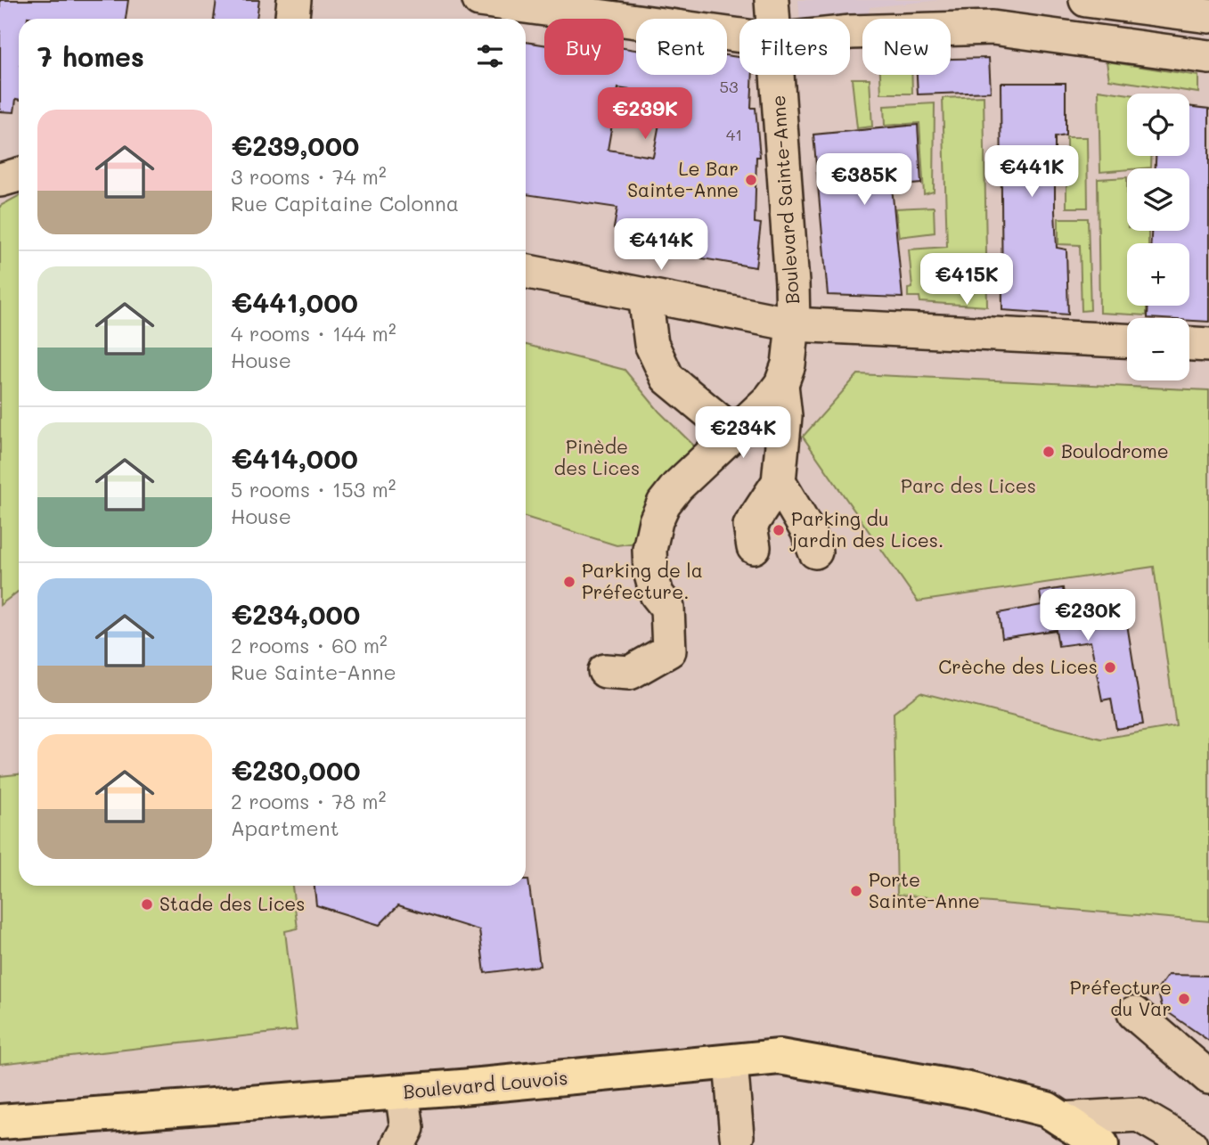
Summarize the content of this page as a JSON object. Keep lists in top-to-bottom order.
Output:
{
  "streets": {
    "main road": ["Boulevard Louvois"],
    "street": ["Boulevard Sainte-Anne"]
  },
  "parks": ["Pinède des Lices", "Parc des Lices"],
  "places": [
    "Le Bar Sainte-Anne",
    "Boulodrome",
    "Parking du jardin des Lices.",
    "Parking de la Préfecture.",
    "Crèche des Lices",
    "Porte Sainte-Anne",
    "Stade des Lices",
    "Préfecture du Var"
  ],
  "house_numbers": ["53", "41"],
  "page": {
    "chip": [
      "Buy",
      "Rent",
      "Filters",
      "New"
    ],
    "heading": "7 homes",
    "price": [
      "€239K",
      "€441K",
      "€385K",
      "€414K",
      "€415K",
      "€234K",
      "€230K"
    ],
    "map_buttons": ["+", "−"],
    "list": [
      {
        "name": "€239,000",
        "note": "3 rooms · 74 m² · Rue Capitaine Colonna"
      },
      {
        "name": "€441,000",
        "note": "4 rooms · 144 m² · House"
      },
      {
        "name": "€414,000",
        "note": "5 rooms · 153 m² · House"
      },
      {
        "name": "€234,000",
        "note": "2 rooms · 60 m² · Rue Sainte-Anne"
      },
      {
        "name": "€230,000",
        "note": "2 rooms · 78 m² · Apartment"
      }
    ]
  }
}
